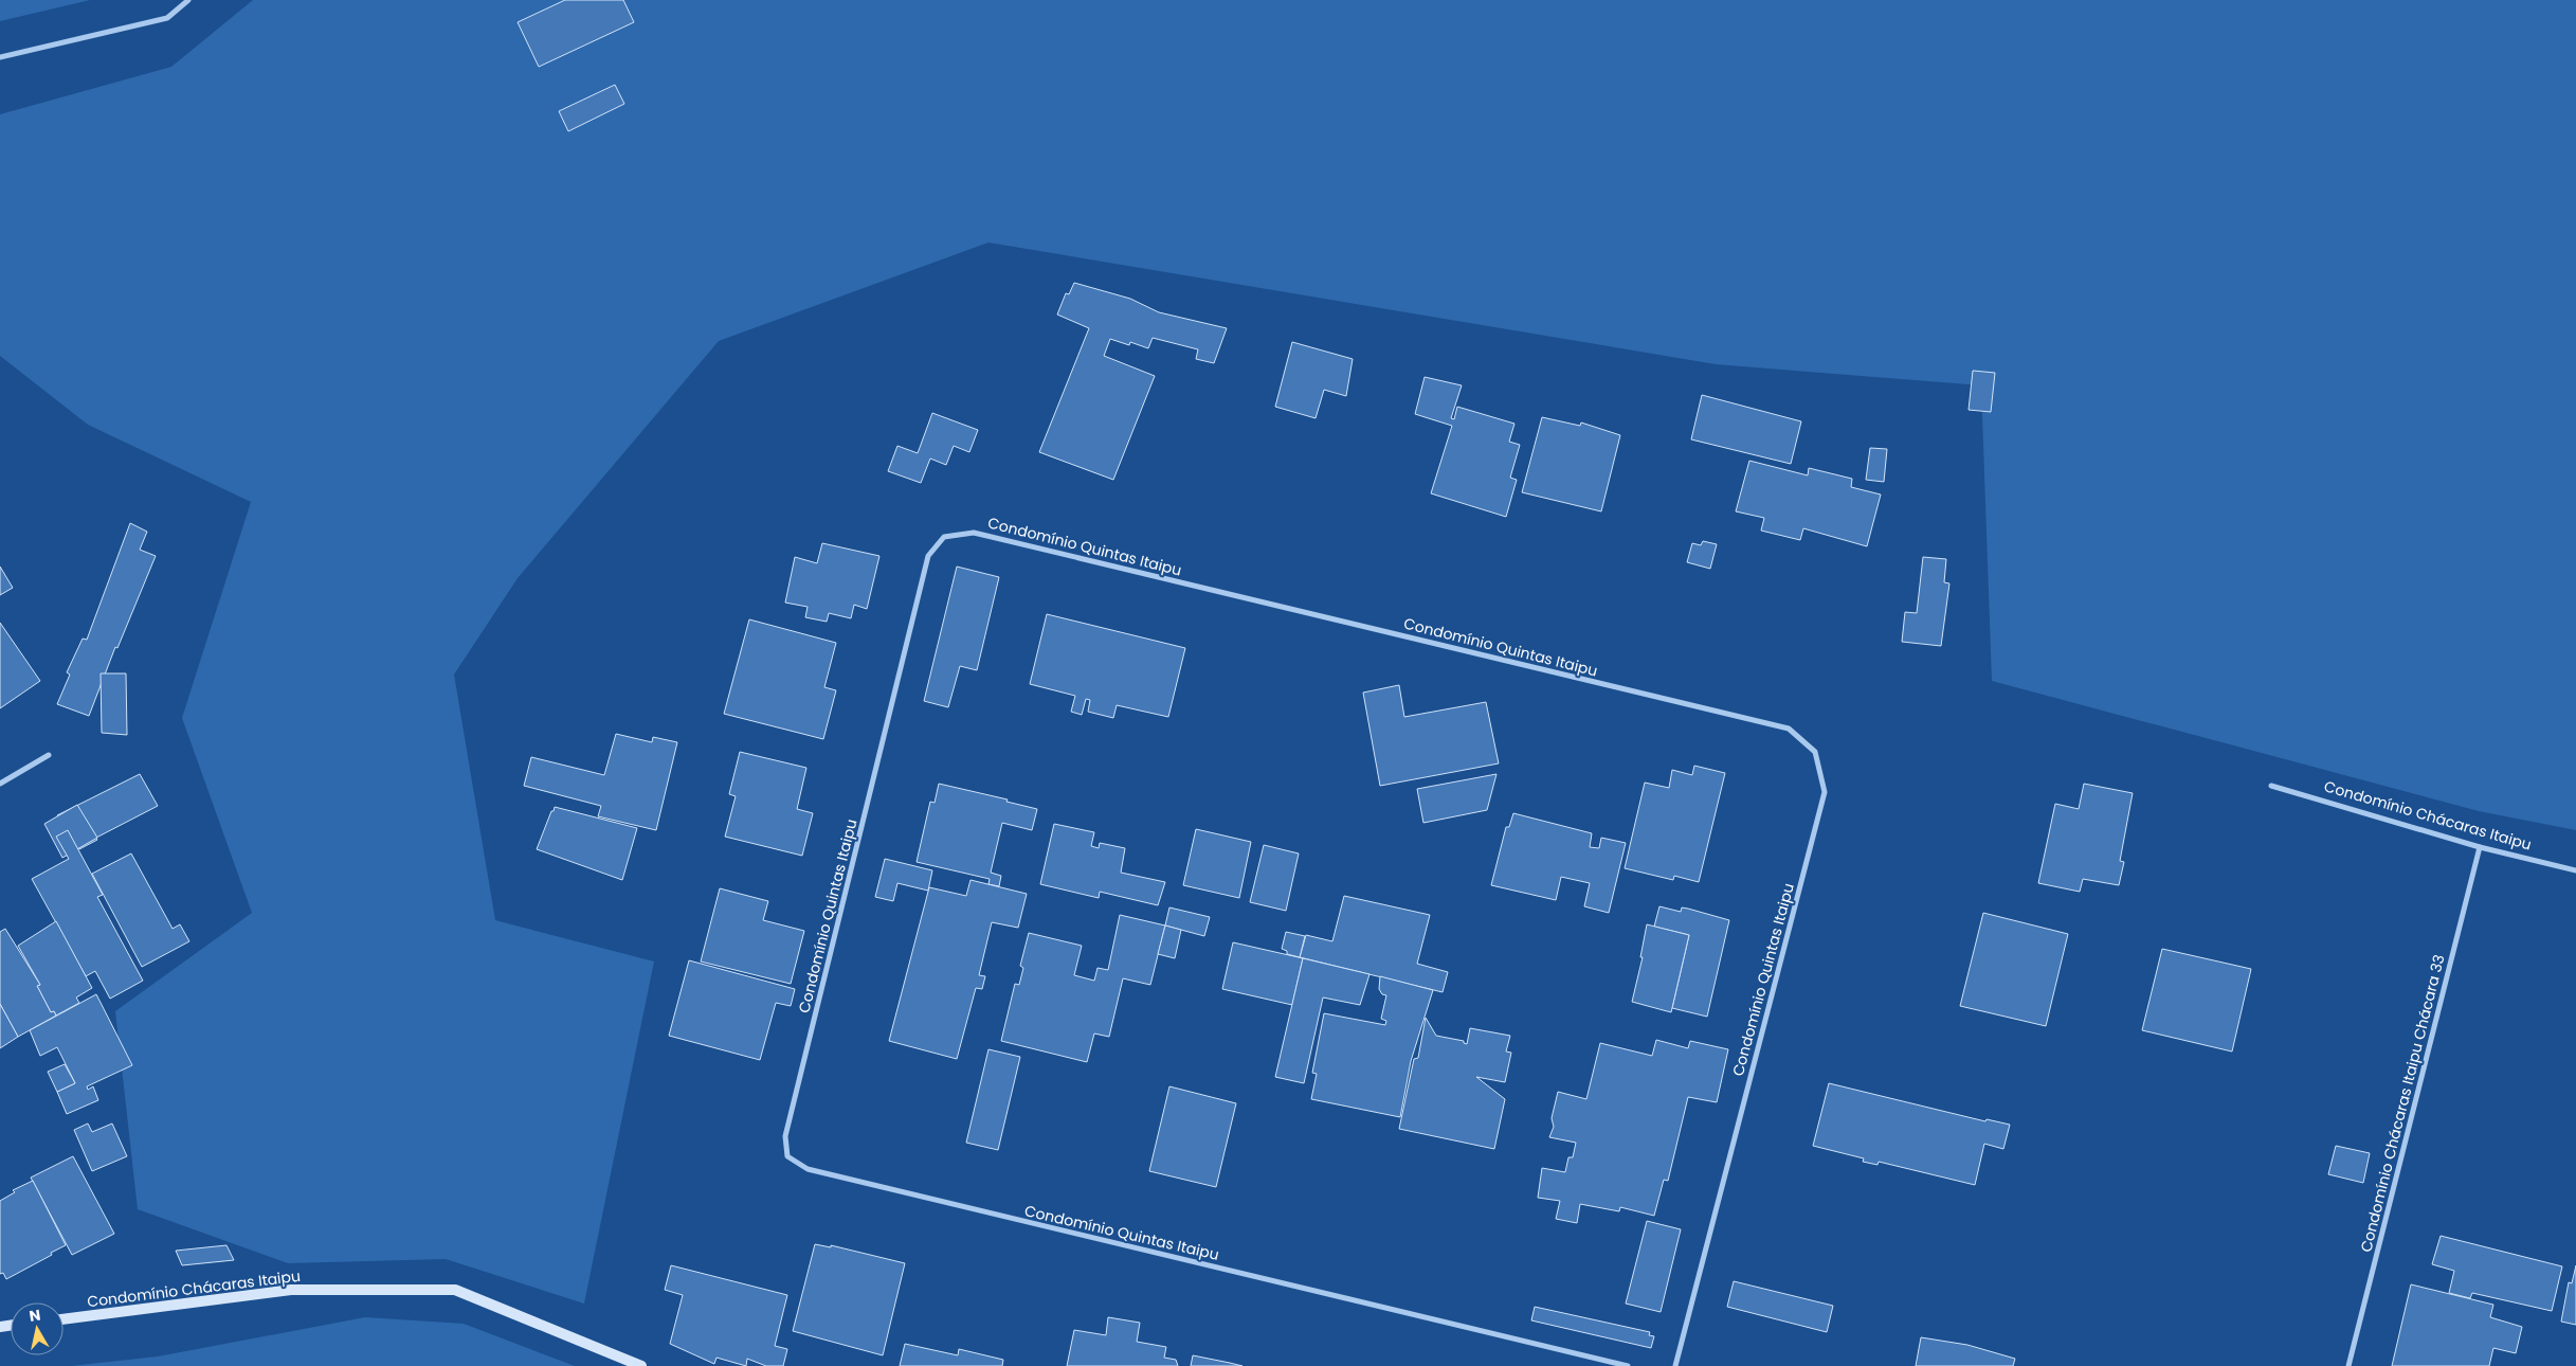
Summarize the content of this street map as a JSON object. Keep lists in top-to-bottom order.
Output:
{
  "streets": {
    "street": ["Condomínio Quintas Itaipu", "Condomínio Chácaras Itaipu", "Condomínio Chácaras Itaipu Chácara 33"]
  },
  "crossings": [
    ["Condomínio Chácaras Itaipu", "Condomínio Chácaras Itaipu Chácara 33"]
  ],
  "north": "top"
}
